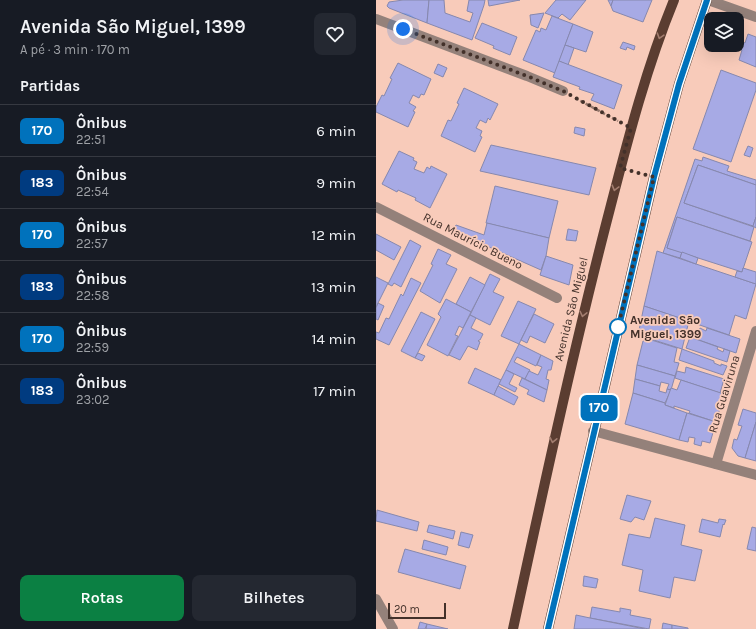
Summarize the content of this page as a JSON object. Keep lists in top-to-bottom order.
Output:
{
  "streets": {
    "main road": ["Avenida São Miguel"],
    "street": ["Rua Maurício Bueno", "Rua Guaviruna"]
  },
  "places": ["Avenida São Miguel, 1399"],
  "lines": ["bus line 170"],
  "scale_bar": "20 m",
  "page": {
    "heading": [
      ["Avenida São Miguel, 1399", "A pé · 3 min · 170 m"],
      "Partidas"
    ],
    "on_map": "170",
    "list": [
      {
        "mark": "170",
        "name": "Ônibus",
        "note": "22:51",
        "value": "6 min"
      },
      {
        "mark": "183",
        "name": "Ônibus",
        "note": "22:54",
        "value": "9 min"
      },
      {
        "mark": "170",
        "name": "Ônibus",
        "note": "22:57",
        "value": "12 min"
      },
      {
        "mark": "183",
        "name": "Ônibus",
        "note": "22:58",
        "value": "13 min"
      },
      {
        "mark": "170",
        "name": "Ônibus",
        "note": "22:59",
        "value": "14 min"
      },
      {
        "mark": "183",
        "name": "Ônibus",
        "note": "23:02",
        "value": "17 min"
      }
    ],
    "buttons": ["Rotas", "Bilhetes"],
    "scale": "20 m"
  }
}
